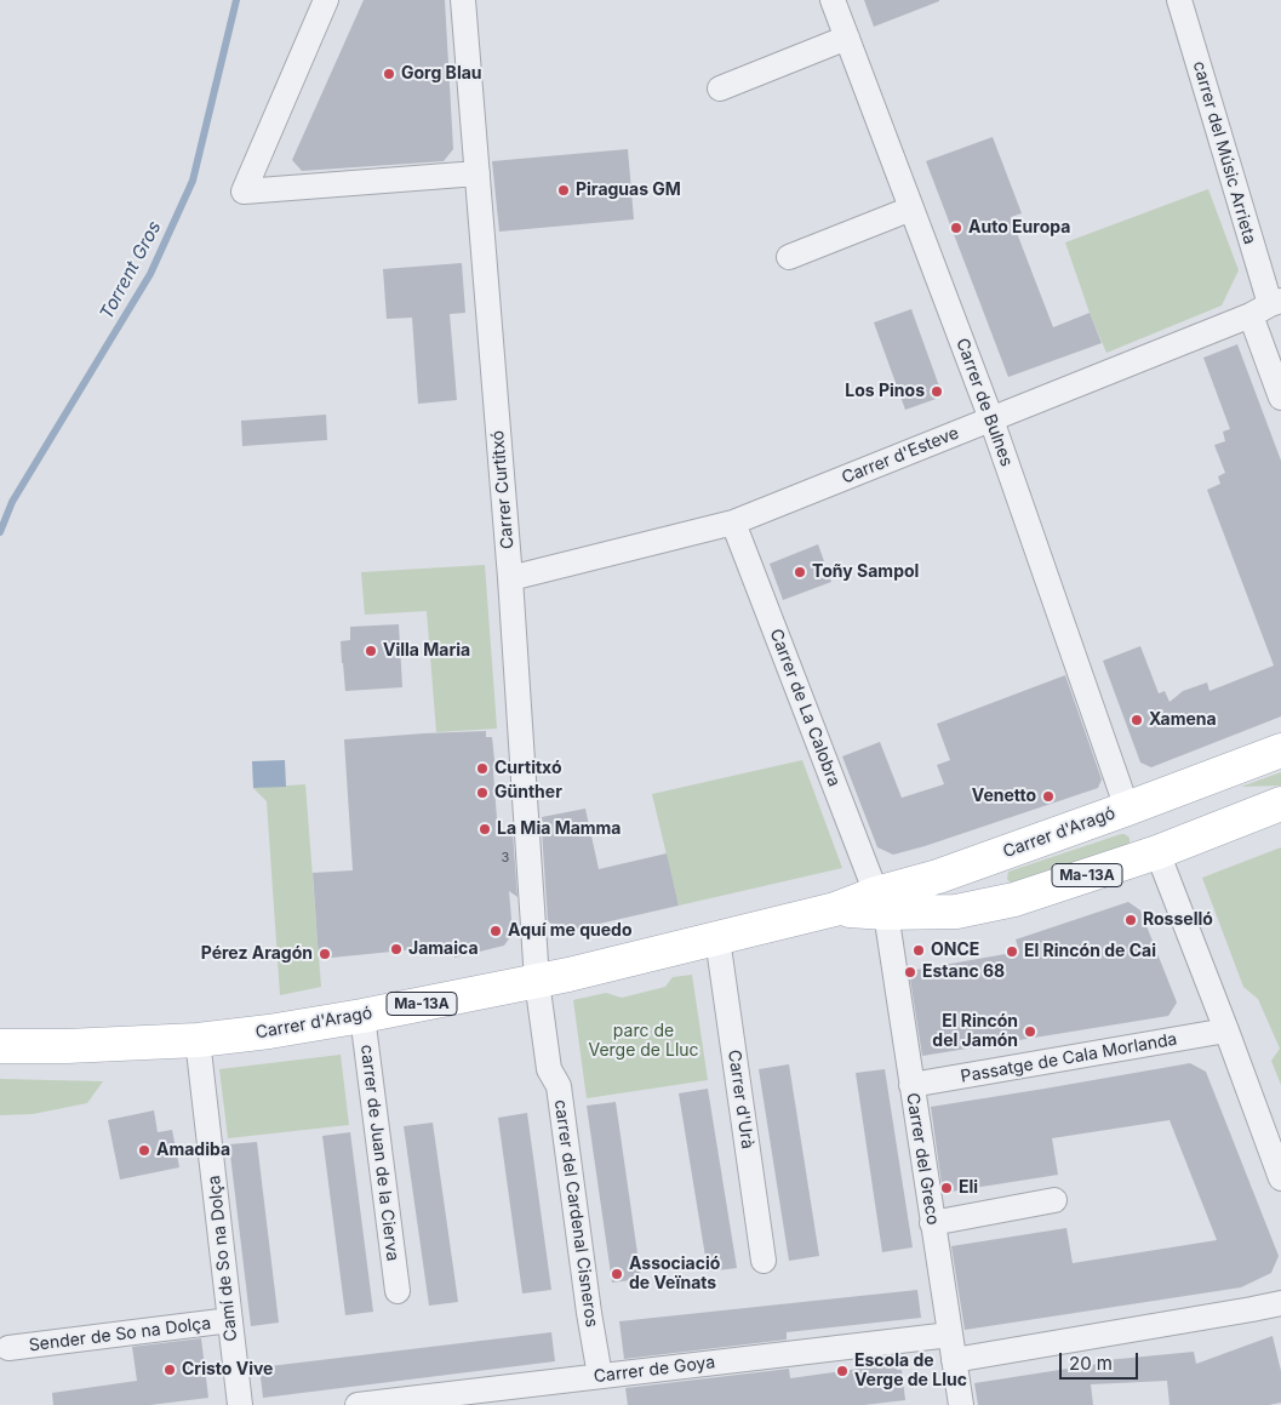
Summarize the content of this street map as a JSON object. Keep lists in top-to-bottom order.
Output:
{
  "streets": {
    "main road": ["Carrer d'Aragó", "Ma-13A"],
    "street": [
      "carrer del Músic Arrieta",
      "Carrer de Bulnes",
      "Carrer d'Esteve",
      "Carrer Curtitxó",
      "Carrer de La Calobra",
      "Passatge de Cala Morlanda",
      "Carrer d'Urà",
      "carrer de Juan de la Cierva",
      "Carrer del Greco",
      "carrer del Cardenal Cisneros",
      "Camí de So na Dolça",
      "Sender de So na Dolça",
      "Carrer de Goya"
    ]
  },
  "crossings": [
    ["carrer del Músic Arrieta", "Carrer d'Esteve"],
    ["Carrer de Bulnes", "Carrer d'Esteve"],
    ["Carrer de Bulnes", "Carrer d'Aragó"],
    ["Carrer d'Esteve", "Carrer Curtitxó"],
    ["Carrer d'Esteve", "Carrer de La Calobra"],
    ["Carrer Curtitxó", "Carrer d'Aragó"],
    ["Carrer Curtitxó", "carrer del Cardenal Cisneros"],
    ["Carrer de La Calobra", "Carrer d'Aragó"],
    ["Carrer de La Calobra", "Carrer del Greco"],
    ["Carrer d'Aragó", "Carrer d'Urà"],
    ["Carrer d'Aragó", "carrer de Juan de la Cierva"],
    ["Carrer d'Aragó", "Carrer del Greco"],
    ["Carrer d'Aragó", "carrer del Cardenal Cisneros"],
    ["Carrer d'Aragó", "Camí de So na Dolça"],
    ["Passatge de Cala Morlanda", "Carrer del Greco"],
    ["Carrer del Greco", "Carrer de Goya"],
    ["carrer del Cardenal Cisneros", "Carrer de Goya"],
    ["Camí de So na Dolça", "Sender de So na Dolça"]
  ],
  "water": ["Torrent Gros"],
  "parks": ["parc de Verge de Lluc"],
  "places": [
    "Gorg Blau",
    "Piraguas GM",
    "Auto Europa",
    "Los Pinos",
    "Toñy Sampol",
    "Villa Maria",
    "Xamena",
    "Curtitxó",
    "Günther",
    "Venetto",
    "La Mia Mamma",
    "Rosselló",
    "Aquí me quedo",
    "Jamaica",
    "ONCE",
    "El Rincón de Cai",
    "Pérez Aragón",
    "Estanc 68",
    "El Rincón del Jamón",
    "Amadiba",
    "Eli",
    "Associació de Veïnats",
    "Cristo Vive",
    "Escola de Verge de Lluc"
  ],
  "house_numbers": ["3"],
  "scale_bar": "20 m"
}
